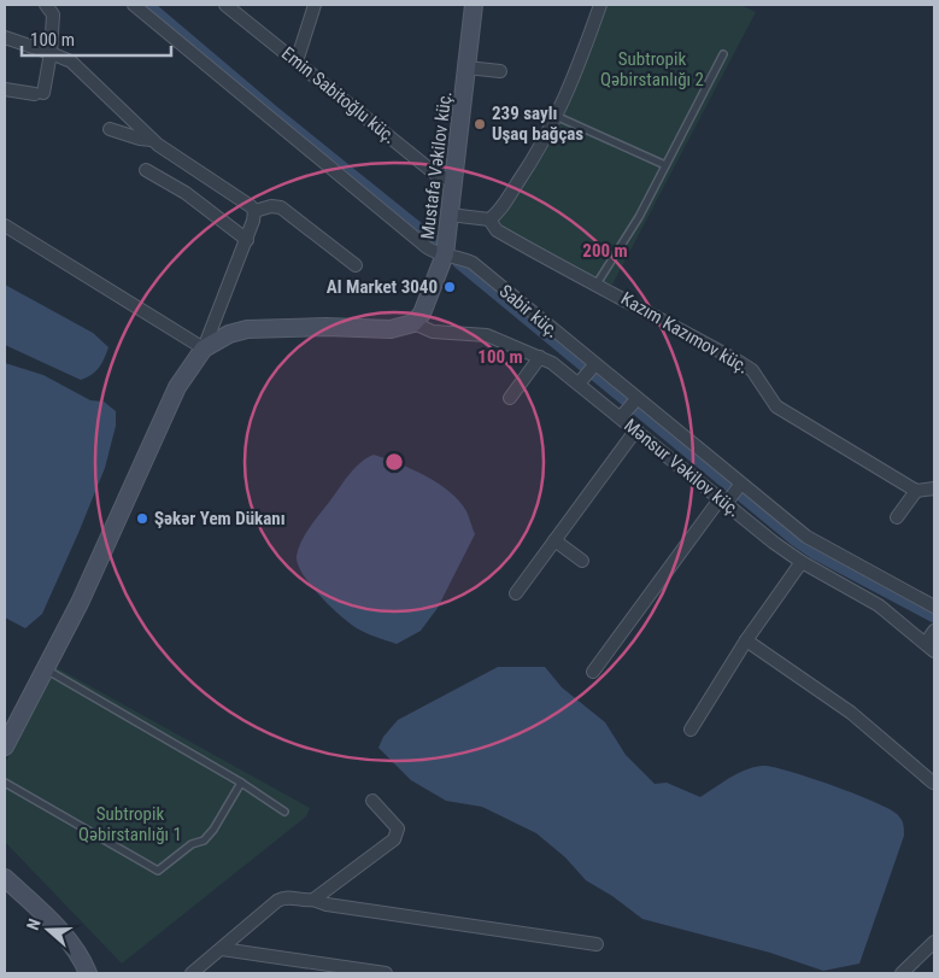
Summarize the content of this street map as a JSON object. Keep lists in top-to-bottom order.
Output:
{
  "streets": {
    "street": [
      "Emin Sabitoğlu küç.",
      "Mustafa Vəkilov küç.",
      "Sabir küç.",
      "Kazım Kazımov küç.",
      "Mənsur Vəkilov küç."
    ]
  },
  "crossings": [
    ["Emin Sabitoğlu küç.", "Mustafa Vəkilov küç."],
    ["Mustafa Vəkilov küç.", "Sabir küç."],
    ["Mustafa Vəkilov küç.", "Mənsur Vəkilov küç."]
  ],
  "parks": ["Subtropik Qəbirstanlığı 2", "Subtropik Qəbirstanlığı 1"],
  "places": ["239 saylı Uşaq bağças", "Al Market 3040", "Şəkər Yem Dükanı"],
  "scale_bar": "100 m",
  "north": "left",
  "rings": ["200 m", "100 m"]
}
